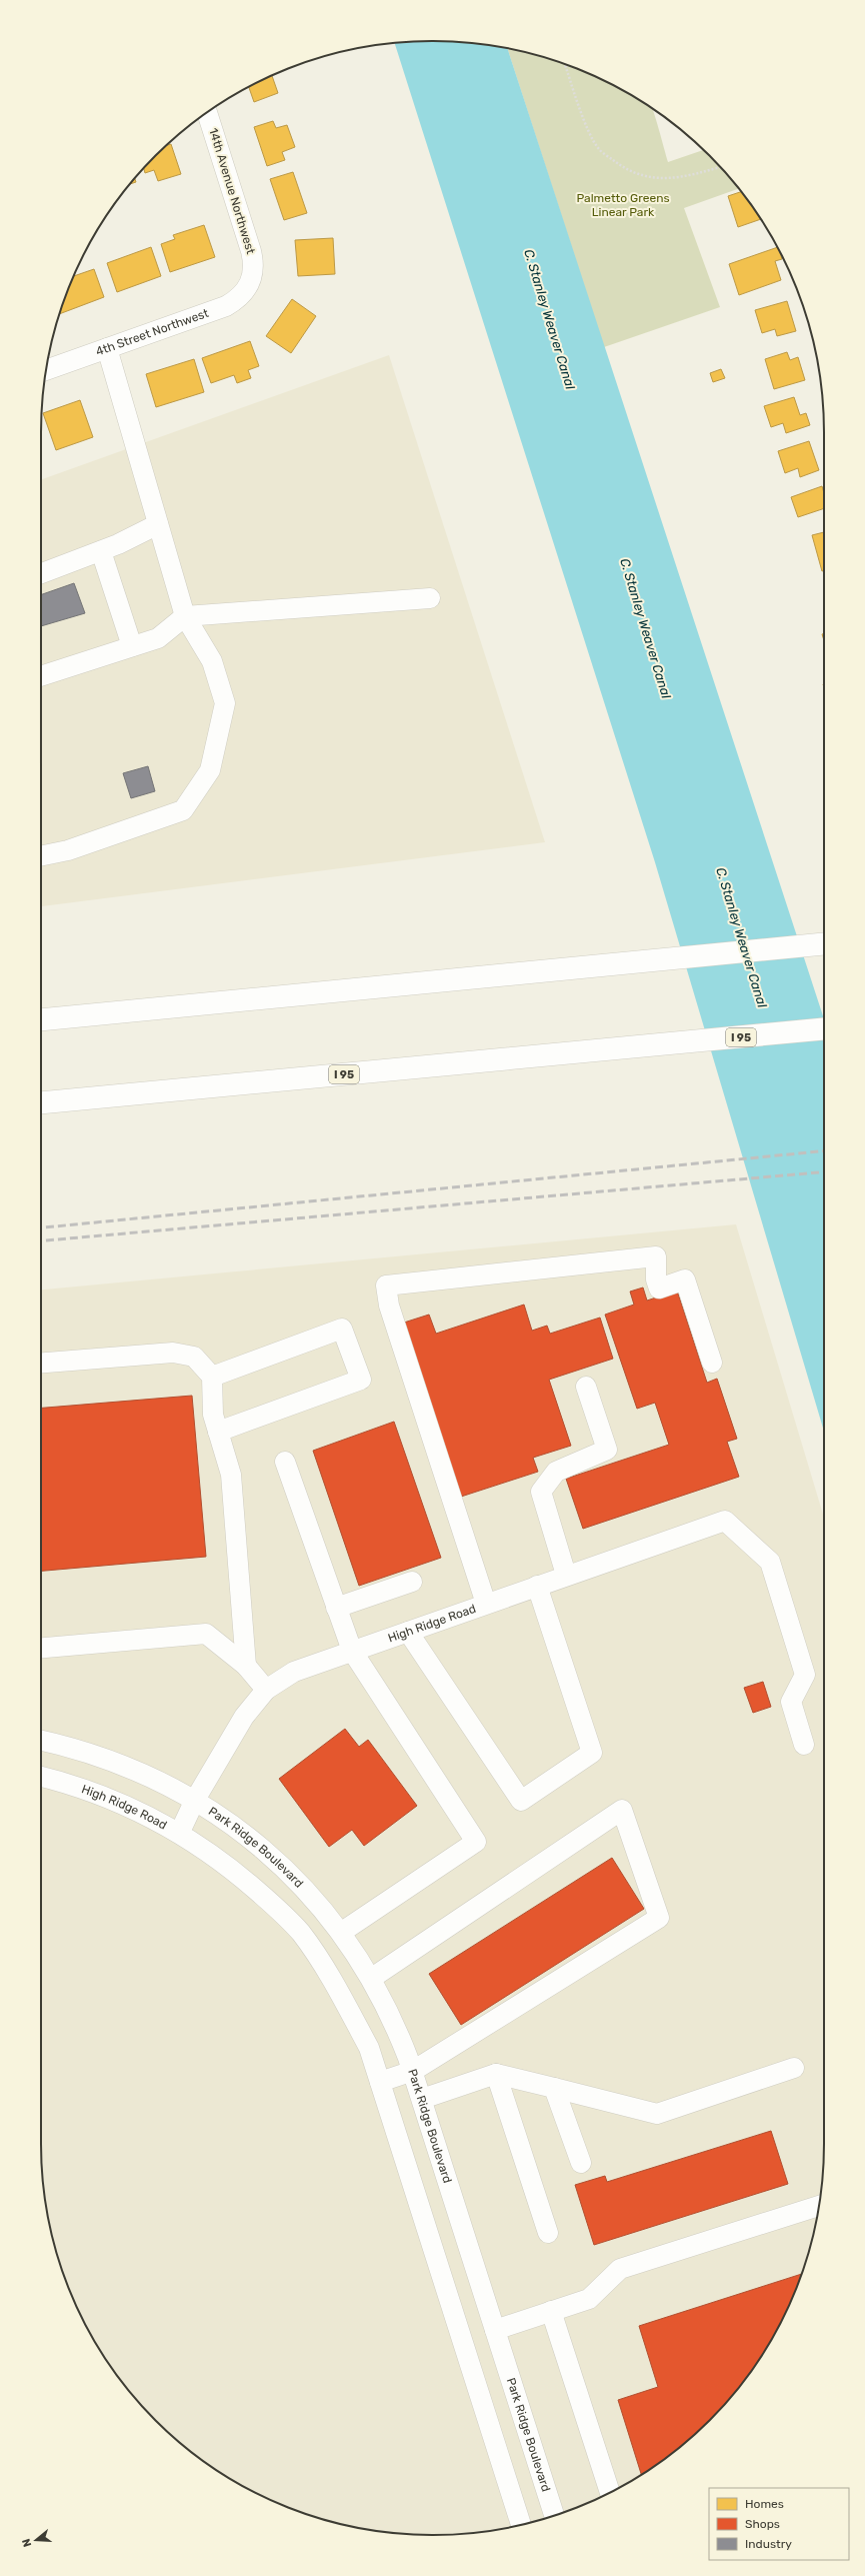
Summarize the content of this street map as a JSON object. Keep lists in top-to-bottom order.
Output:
{
  "streets": {
    "highway": ["I 95"],
    "street": [
      "14th Avenue Northwest",
      "4th Street Northwest",
      "High Ridge Road",
      "Park Ridge Boulevard"
    ]
  },
  "crossings": [
    ["14th Avenue Northwest", "4th Street Northwest"],
    ["High Ridge Road", "Park Ridge Boulevard"]
  ],
  "water": ["C. Stanley Weaver Canal"],
  "parks": ["Palmetto Greens Linear Park"],
  "legend": ["Homes", "Shops", "Industry"],
  "north": "left"
}
